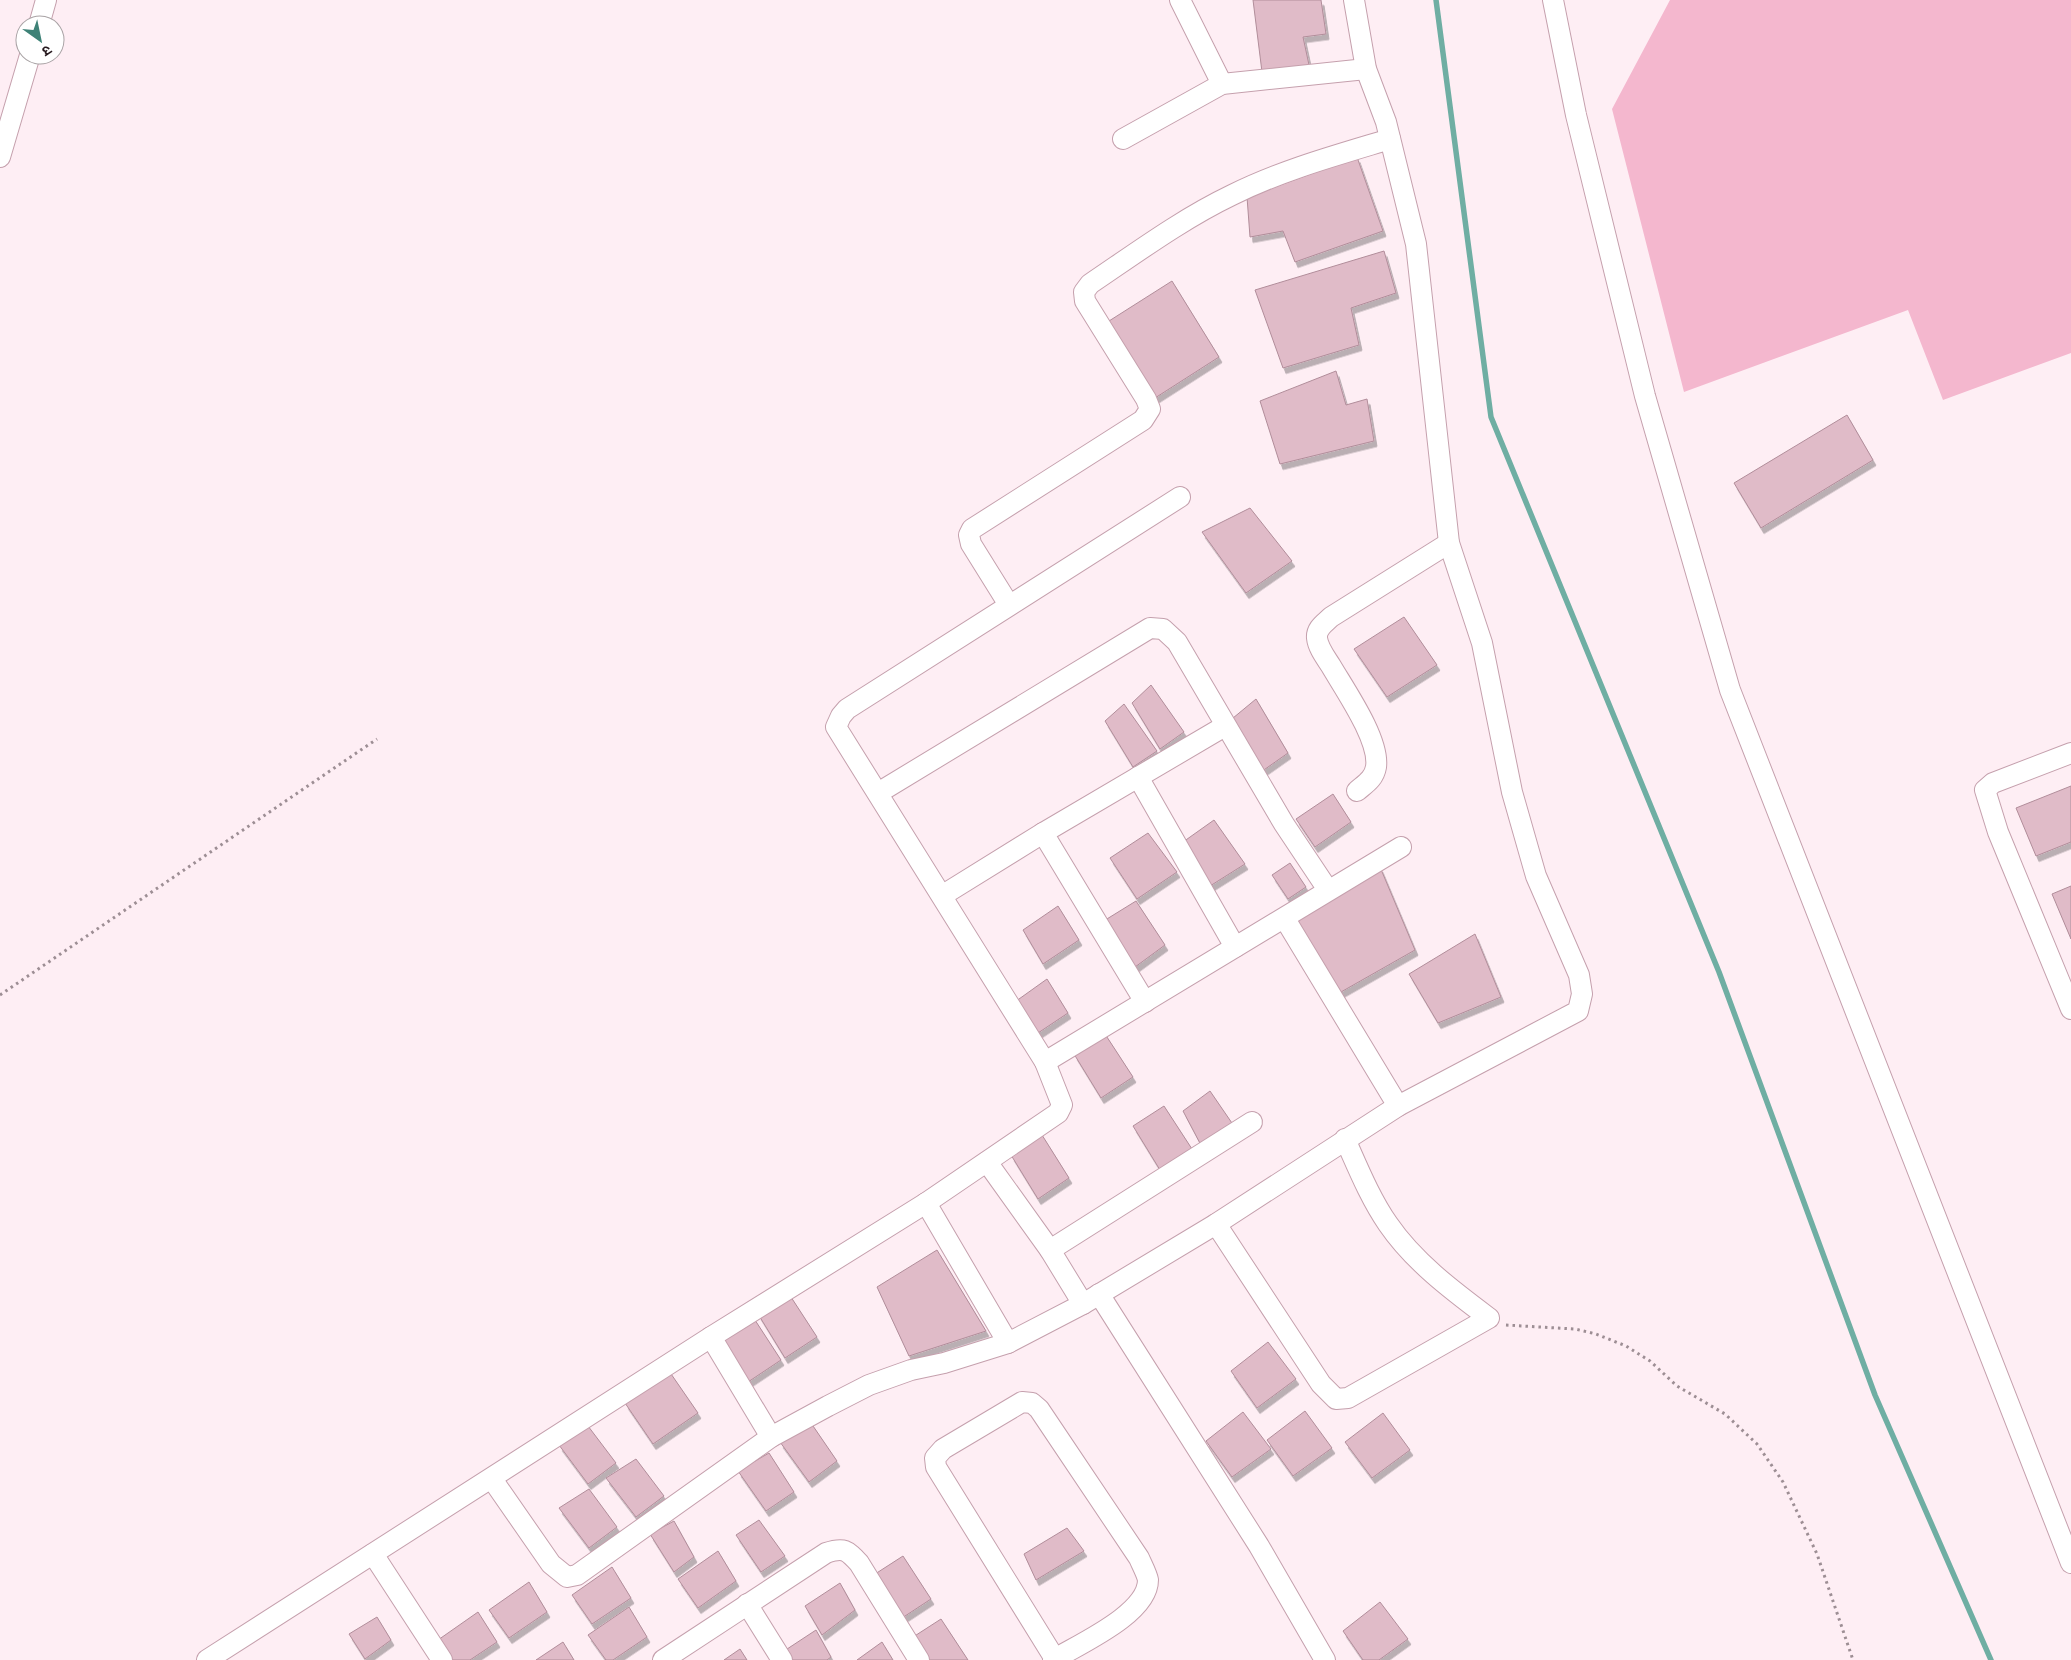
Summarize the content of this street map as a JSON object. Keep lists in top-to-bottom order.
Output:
{
  "north": "bottom right"
}
